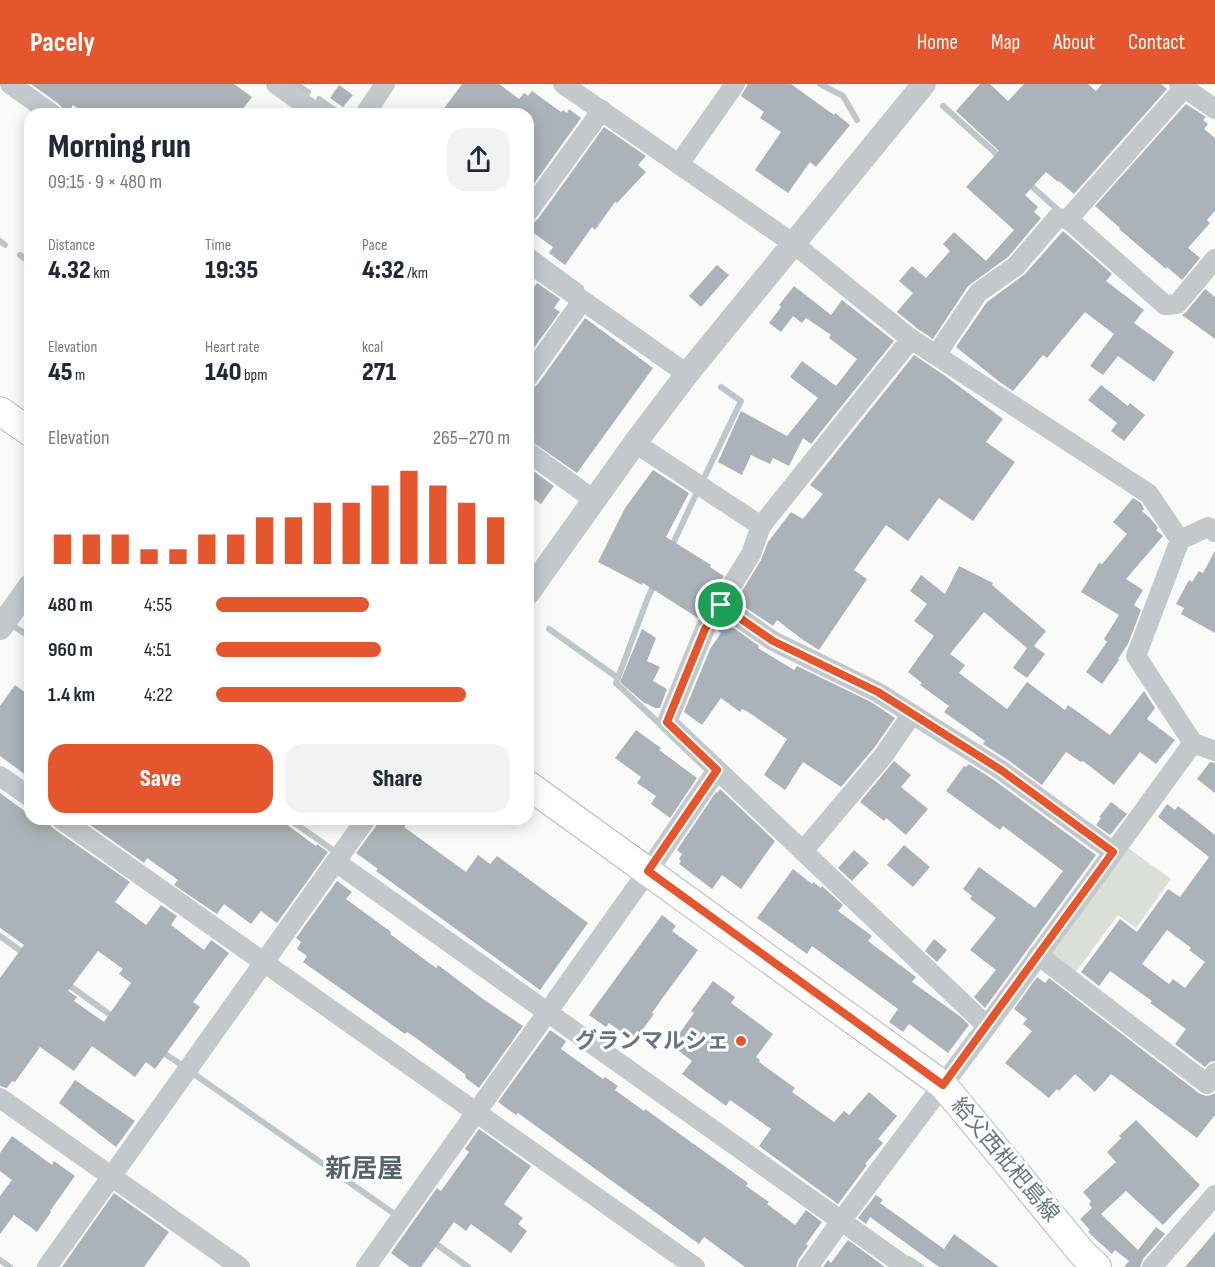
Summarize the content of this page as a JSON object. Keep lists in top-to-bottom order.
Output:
{
  "streets": {
    "main road": ["給父西枇杷島線"]
  },
  "districts": ["新居屋"],
  "places": ["グランマルシェ"],
  "page": {
    "header": "Pacely",
    "nav": [
      "Home",
      "Map",
      "About",
      "Contact"
    ],
    "heading": ["Morning run", "09:15 · 9 × 480 m"],
    "stats": [
      ["Distance", "4.32 km"],
      ["Time", "19:35"],
      ["Pace", "4:32 /km"],
      ["Elevation", "45 m"],
      ["Heart rate", "140 bpm"],
      ["kcal", "271"]
    ],
    "chart": ["Elevation", "265–270 m"],
    "list": [
      {
        "name": "480 m",
        "note": "4:55"
      },
      {
        "name": "960 m",
        "note": "4:51"
      },
      {
        "name": "1.4 km",
        "note": "4:22"
      }
    ],
    "buttons": ["Save", "Share"]
  }
}
